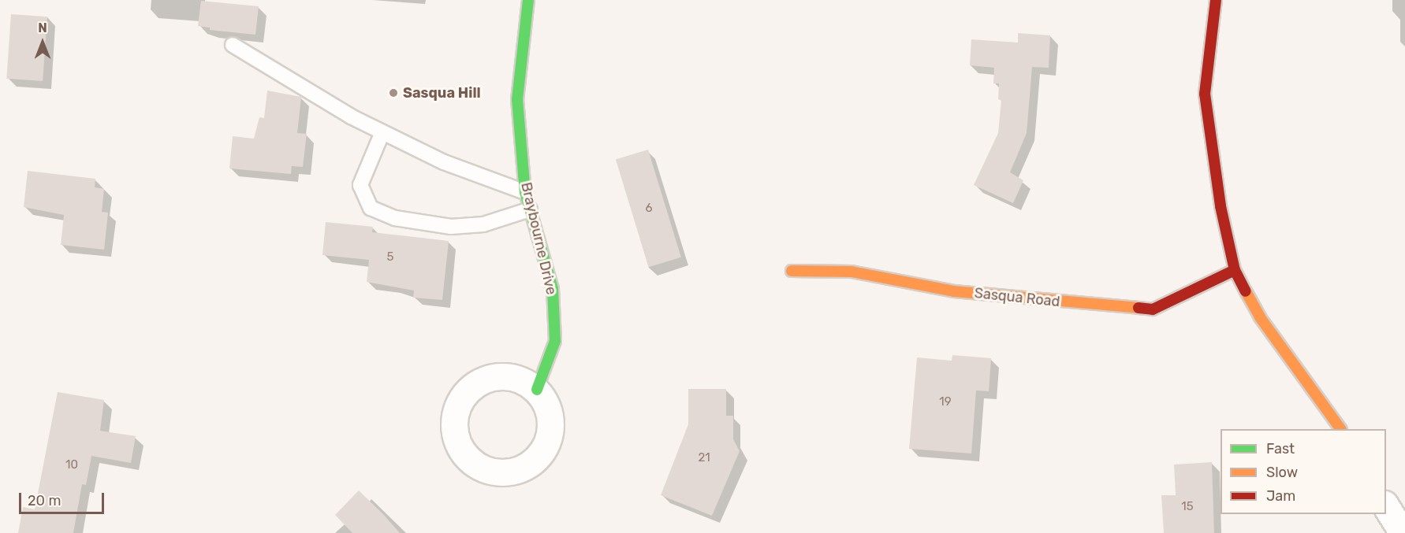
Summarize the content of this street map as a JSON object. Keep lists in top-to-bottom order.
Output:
{
  "streets": {
    "street": ["Braybourne Drive", "Sasqua Road"]
  },
  "places": ["Sasqua Hill"],
  "house_numbers": [
    "6",
    "5",
    "19",
    "21",
    "10",
    "15"
  ],
  "legend": ["Fast", "Slow", "Jam"],
  "scale_bar": "20 m",
  "north": "top"
}
